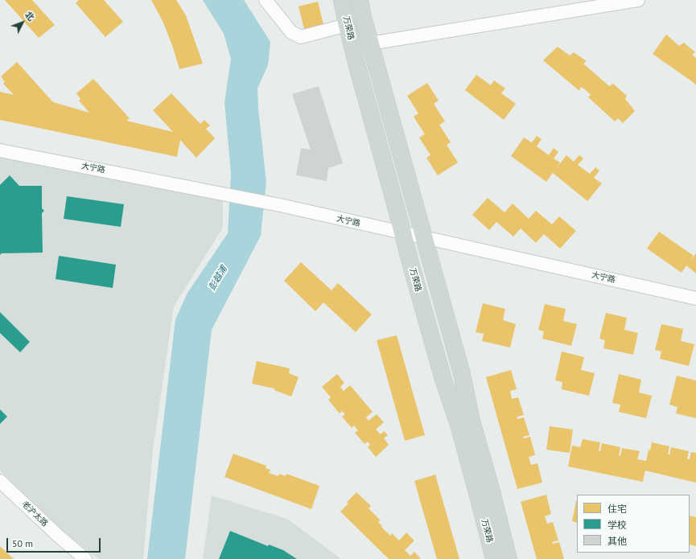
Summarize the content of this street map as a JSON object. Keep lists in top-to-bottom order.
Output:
{
  "streets": {
    "main road": ["万荣路"],
    "street": ["大宁路", "老沪太路"]
  },
  "crossings": [
    ["万荣路", "大宁路"]
  ],
  "water": ["彭越浦"],
  "legend": ["住宅", "学校", "其他"],
  "scale_bar": "50 m",
  "north": "top right"
}
